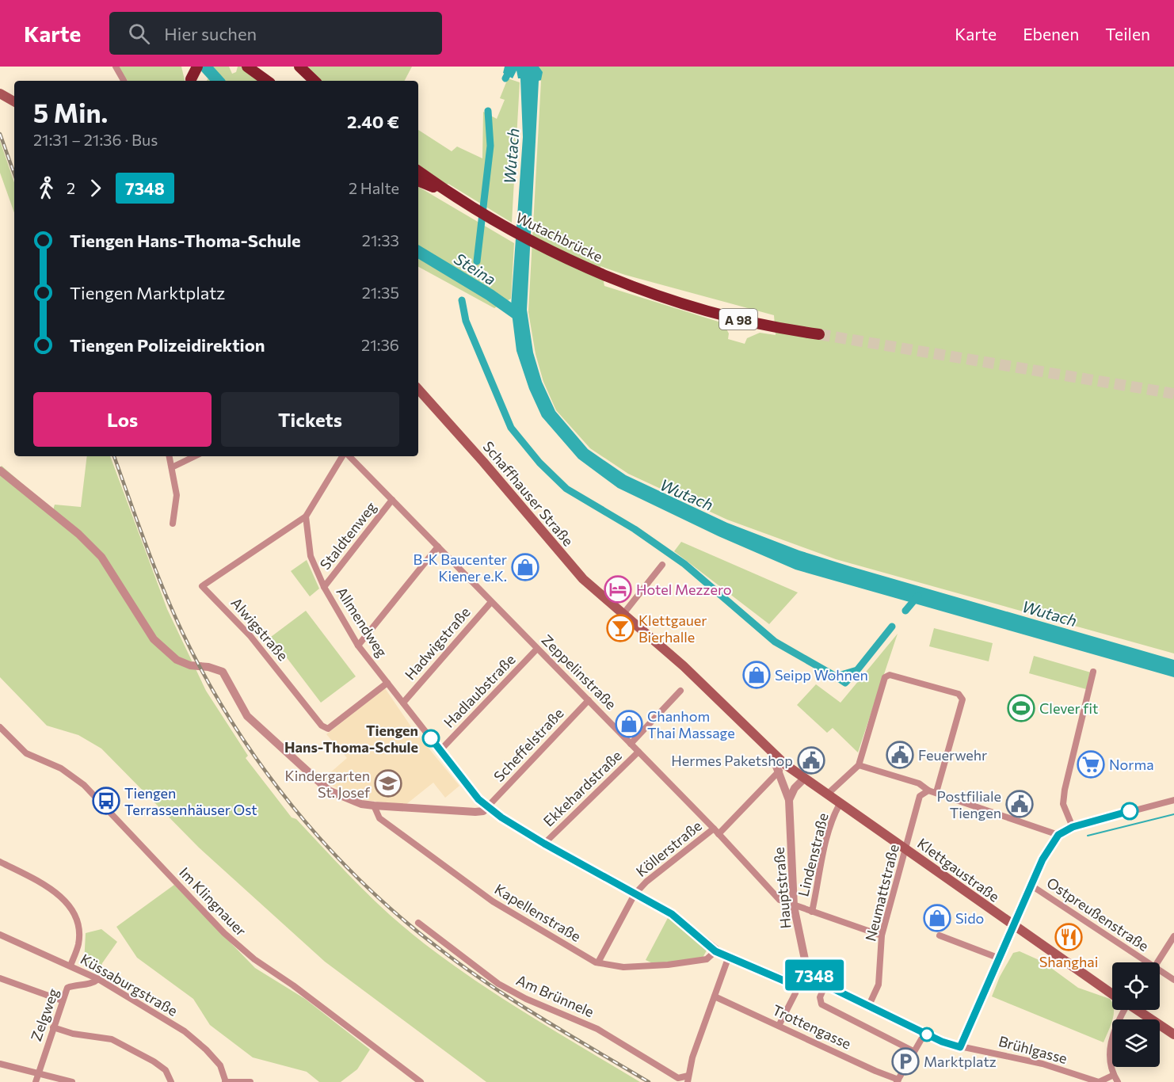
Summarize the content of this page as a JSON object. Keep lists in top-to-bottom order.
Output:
{
  "streets": {
    "highway": ["Wutachbrücke", "A 98"],
    "main road": ["Schaffhauser Straße", "Klettgaustraße"],
    "street": [
      "Staldtenweg",
      "Allmendweg",
      "Alwigstraße",
      "Hadwigstraße",
      "Zeppelinstraße",
      "Hadlaubstraße",
      "Scheffelstraße",
      "Ekkehardstraße",
      "Köllerstraße",
      "Lindenstraße",
      "Hauptstraße",
      "Neumattstraße",
      "Im Klingnauer",
      "Kapellenstraße",
      "Ostpreußenstraße",
      "Küssaburgstraße",
      "Am Brünnele",
      "Zelgweg",
      "Trottengasse",
      "Brühlgasse"
    ]
  },
  "crossings": [
    ["Wutachbrücke", "A 98"],
    ["Schaffhauser Straße", "Klettgaustraße"],
    ["Schaffhauser Straße", "Hauptstraße"],
    ["Staldtenweg", "Allmendweg"],
    ["Staldtenweg", "Zeppelinstraße"],
    ["Allmendweg", "Alwigstraße"],
    ["Allmendweg", "Hadwigstraße"],
    ["Allmendweg", "Hadlaubstraße"],
    ["Allmendweg", "Scheffelstraße"],
    ["Hadwigstraße", "Zeppelinstraße"],
    ["Zeppelinstraße", "Hadlaubstraße"],
    ["Zeppelinstraße", "Scheffelstraße"],
    ["Zeppelinstraße", "Ekkehardstraße"],
    ["Zeppelinstraße", "Köllerstraße"],
    ["Zeppelinstraße", "Lindenstraße"],
    ["Zeppelinstraße", "Hauptstraße"],
    ["Zeppelinstraße", "Neumattstraße"],
    ["Köllerstraße", "Hauptstraße"],
    ["Köllerstraße", "Kapellenstraße"],
    ["Lindenstraße", "Klettgaustraße"],
    ["Klettgaustraße", "Neumattstraße"],
    ["Hauptstraße", "Neumattstraße"],
    ["Hauptstraße", "Brühlgasse"],
    ["Küssaburgstraße", "Zelgweg"],
    ["Am Brünnele", "Trottengasse"]
  ],
  "water": ["Wutach", "Steina"],
  "places": {
    "shop": [
      "B-K Baucenter Kiener e.K.",
      "Seipp Wohnen",
      "Chanhom Thai Massage",
      "Sido"
    ],
    "hotel": ["Hotel Mezzero"],
    "bar": ["Klettgauer Bierhalle"],
    "sports": ["Clever fit"],
    "other": ["Tiengen Hans-Thoma-Schule"],
    "public building": ["Feuerwehr", "Hermes Paketshop", "Postfiliale Tiengen"],
    "supermarket": ["Norma"],
    "school or university": ["Kindergarten St. Josef"],
    "bus stop": ["Tiengen Terrassenhäuser Ost"],
    "restaurant": ["Shanghai"],
    "parking": ["Marktplatz"]
  },
  "lines": ["bus line 7348"],
  "page": {
    "header": "Karte",
    "search": "Hier suchen",
    "nav": ["Karte", "Ebenen", "Teilen"],
    "on_map": "7348",
    "heading": ["5 Min.", "21:31 – 21:36 · Bus", "2.40 €"],
    "legs": ["2", "7348", "2 Halte"],
    "list": [
      {
        "name": "Tiengen Hans-Thoma-Schule",
        "value": "21:33"
      },
      {
        "name": "Tiengen Marktplatz",
        "value": "21:35"
      },
      {
        "name": "Tiengen Polizeidirektion",
        "value": "21:36"
      }
    ],
    "buttons": ["Los", "Tickets"]
  }
}
